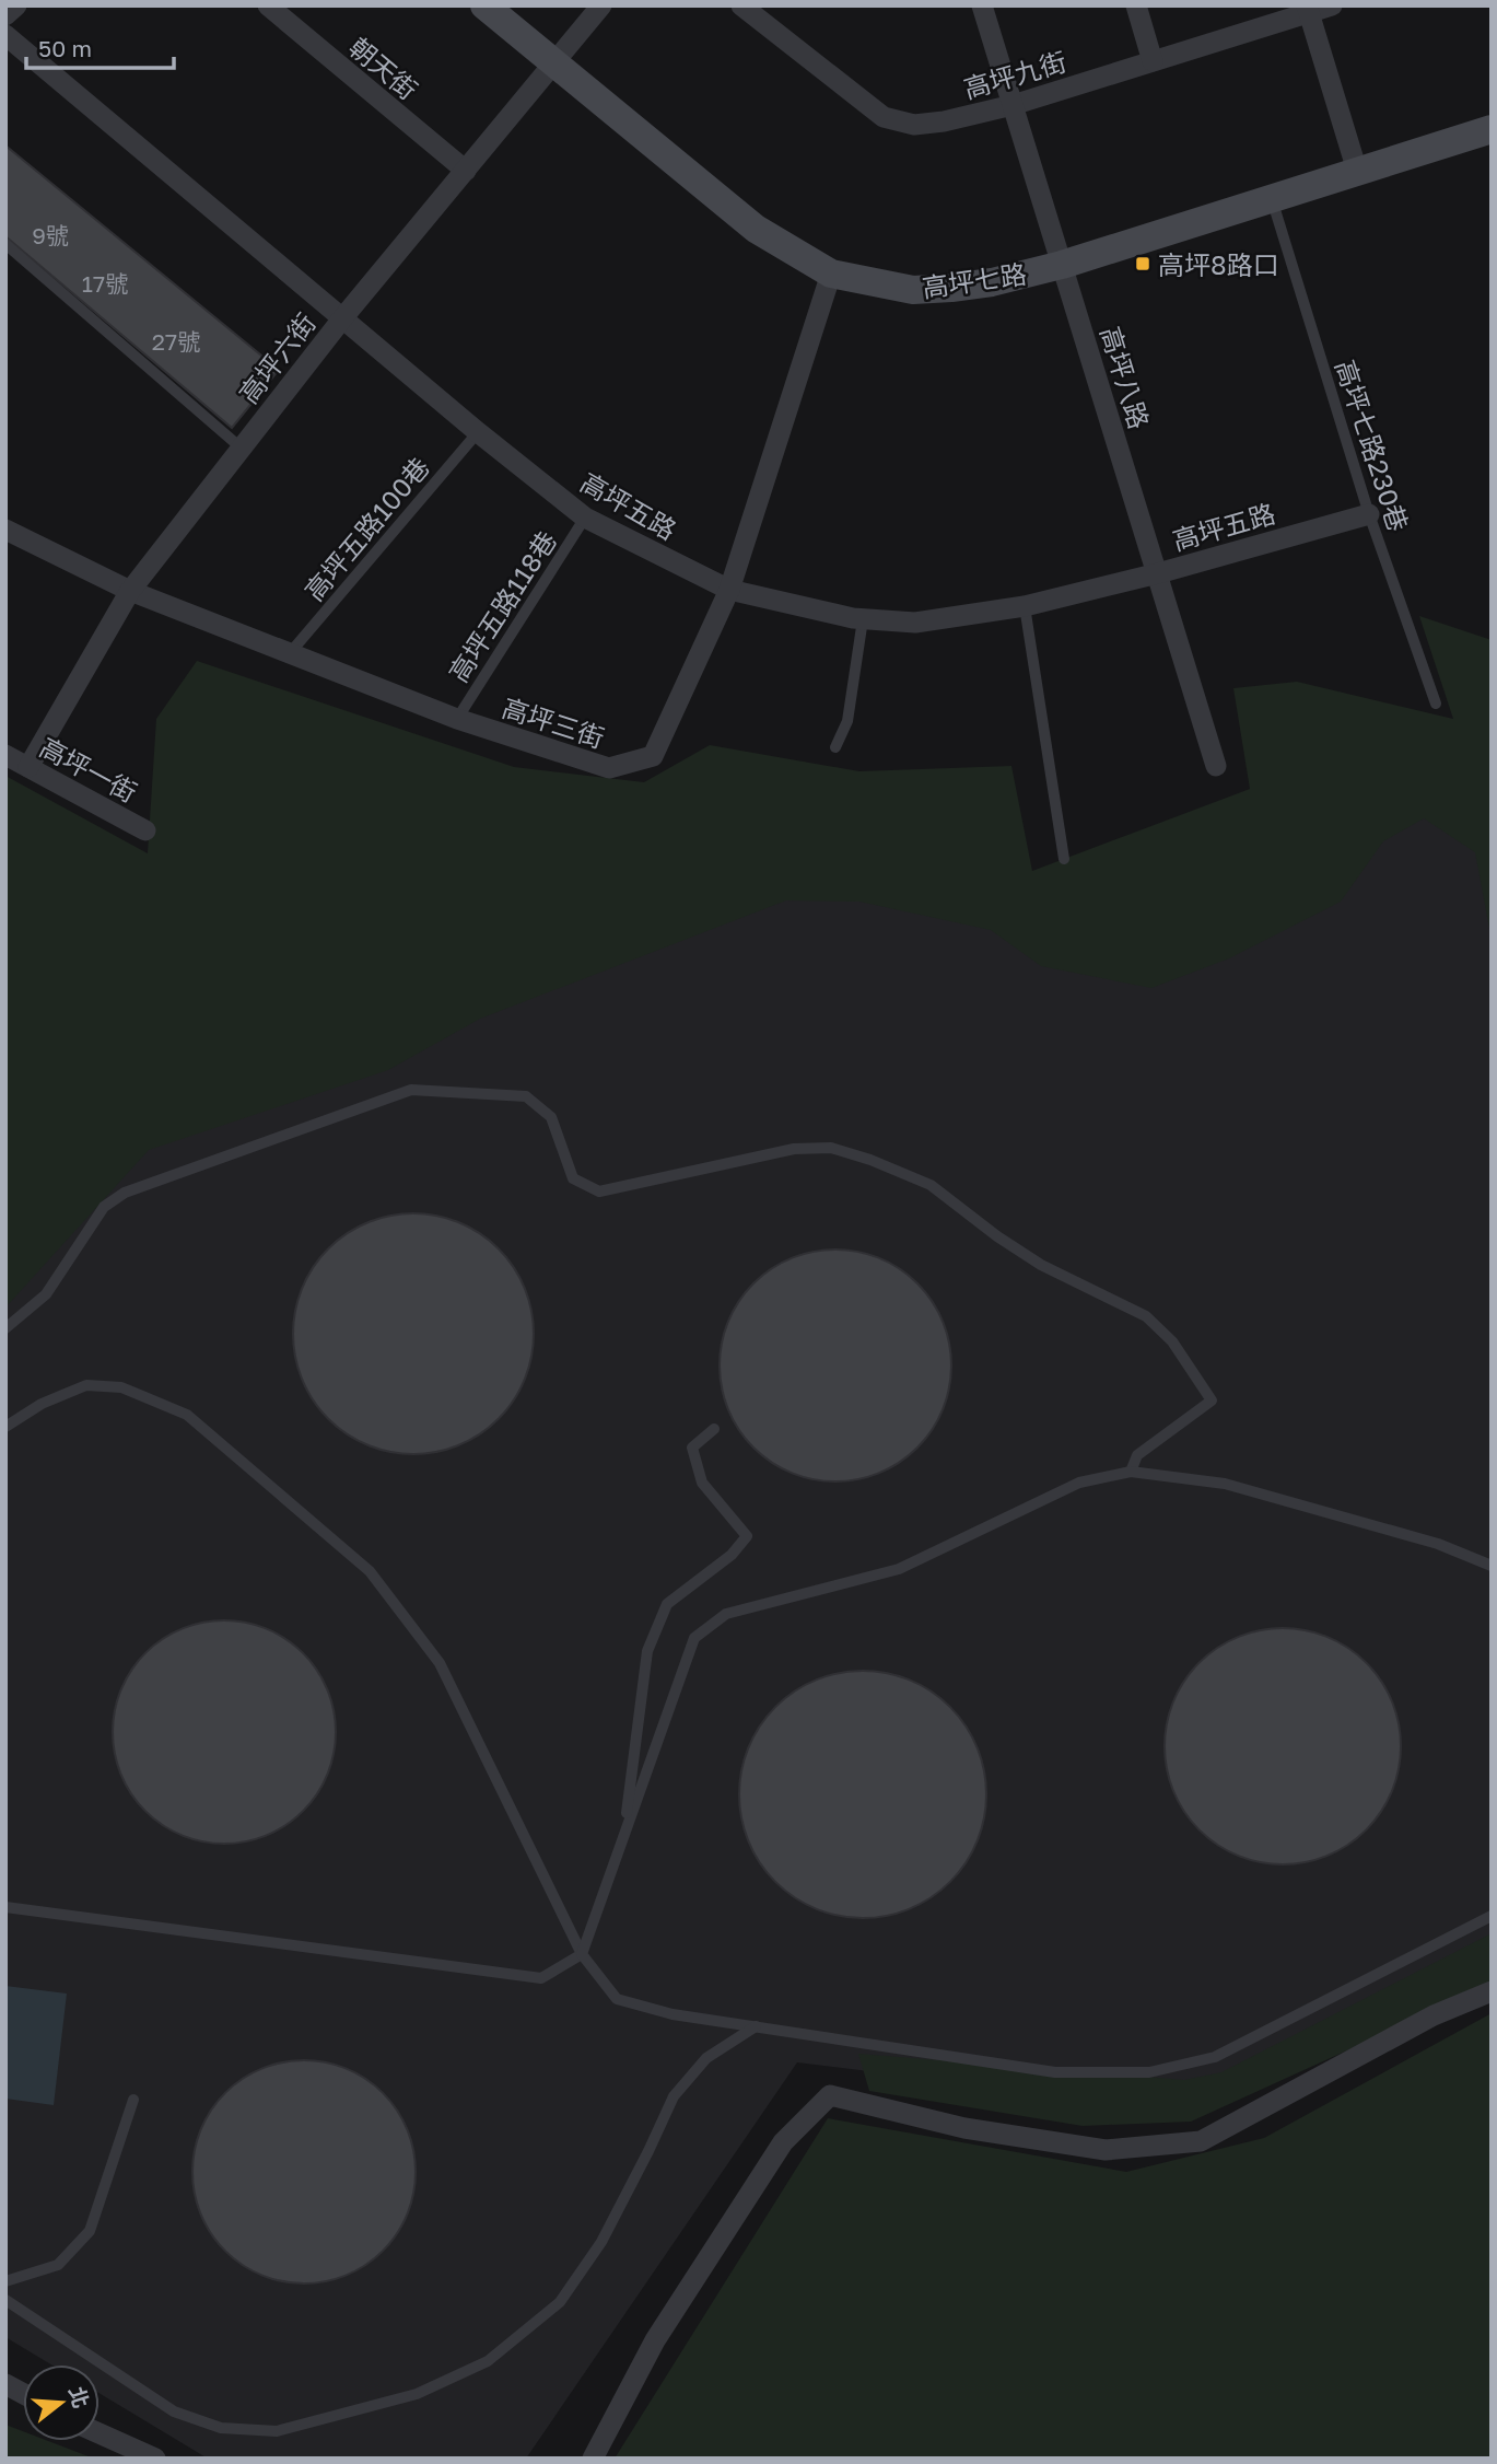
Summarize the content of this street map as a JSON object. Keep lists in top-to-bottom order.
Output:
{
  "streets": {
    "street": [
      "朝天街",
      "高坪九街",
      "高坪七路",
      "高坪六街",
      "高坪八路",
      "高坪五路",
      "高坪三街",
      "高坪一街"
    ],
    "lane": ["高坪七路230巷", "高坪五路100巷", "高坪五路118巷"]
  },
  "crossings": [
    ["朝天街", "高坪六街"],
    ["高坪九街", "高坪八路"],
    ["高坪七路", "高坪六街"],
    ["高坪七路", "高坪八路"],
    ["高坪七路", "高坪七路230巷"],
    ["高坪七路", "高坪三街"],
    ["高坪六街", "高坪五路"],
    ["高坪六街", "高坪三街"],
    ["高坪六街", "高坪一街"],
    ["高坪八路", "高坪五路"],
    ["高坪七路230巷", "高坪五路"],
    ["高坪五路", "高坪五路100巷"],
    ["高坪五路", "高坪五路118巷"],
    ["高坪五路", "高坪三街"],
    ["高坪五路100巷", "高坪三街"],
    ["高坪五路118巷", "高坪三街"]
  ],
  "places": {
    "transit": ["高坪8路口"]
  },
  "house_numbers": ["9號", "17號", "27號"],
  "scale_bar": "50 m",
  "north": "right"
}
